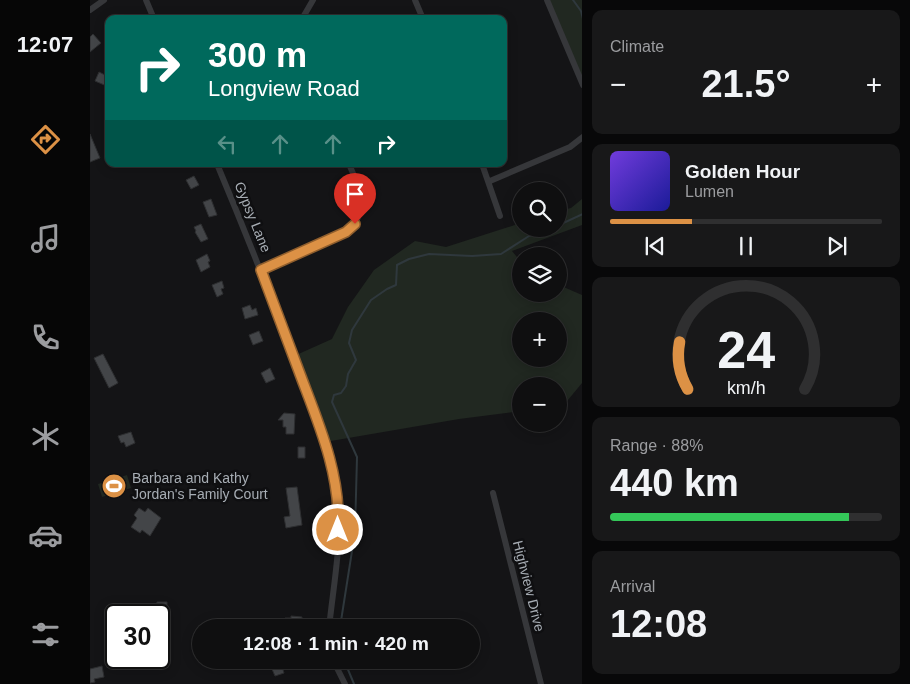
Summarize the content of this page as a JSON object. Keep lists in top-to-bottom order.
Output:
{
  "streets": {
    "street": ["Gypsy Lane", "Highview Drive"]
  },
  "places": {
    "sports": ["Barbara and Kathy Jordan's Family Court"]
  },
  "page": {
    "tabs": "12:07",
    "tile": [
      "Climate",
      ["Range · 88%", "440 km"],
      ["Arrival", "12:08"]
    ],
    "turn": ["300 m", "Longview Road"],
    "heat": ["−", "21.5°", "+"],
    "song": ["Golden Hour", "Lumen"],
    "map_buttons": ["+", "−"],
    "limit": "30",
    "trip": "12:08 · 1 min · 420 m",
    "gauge": ["24", "km/h"]
  }
}
